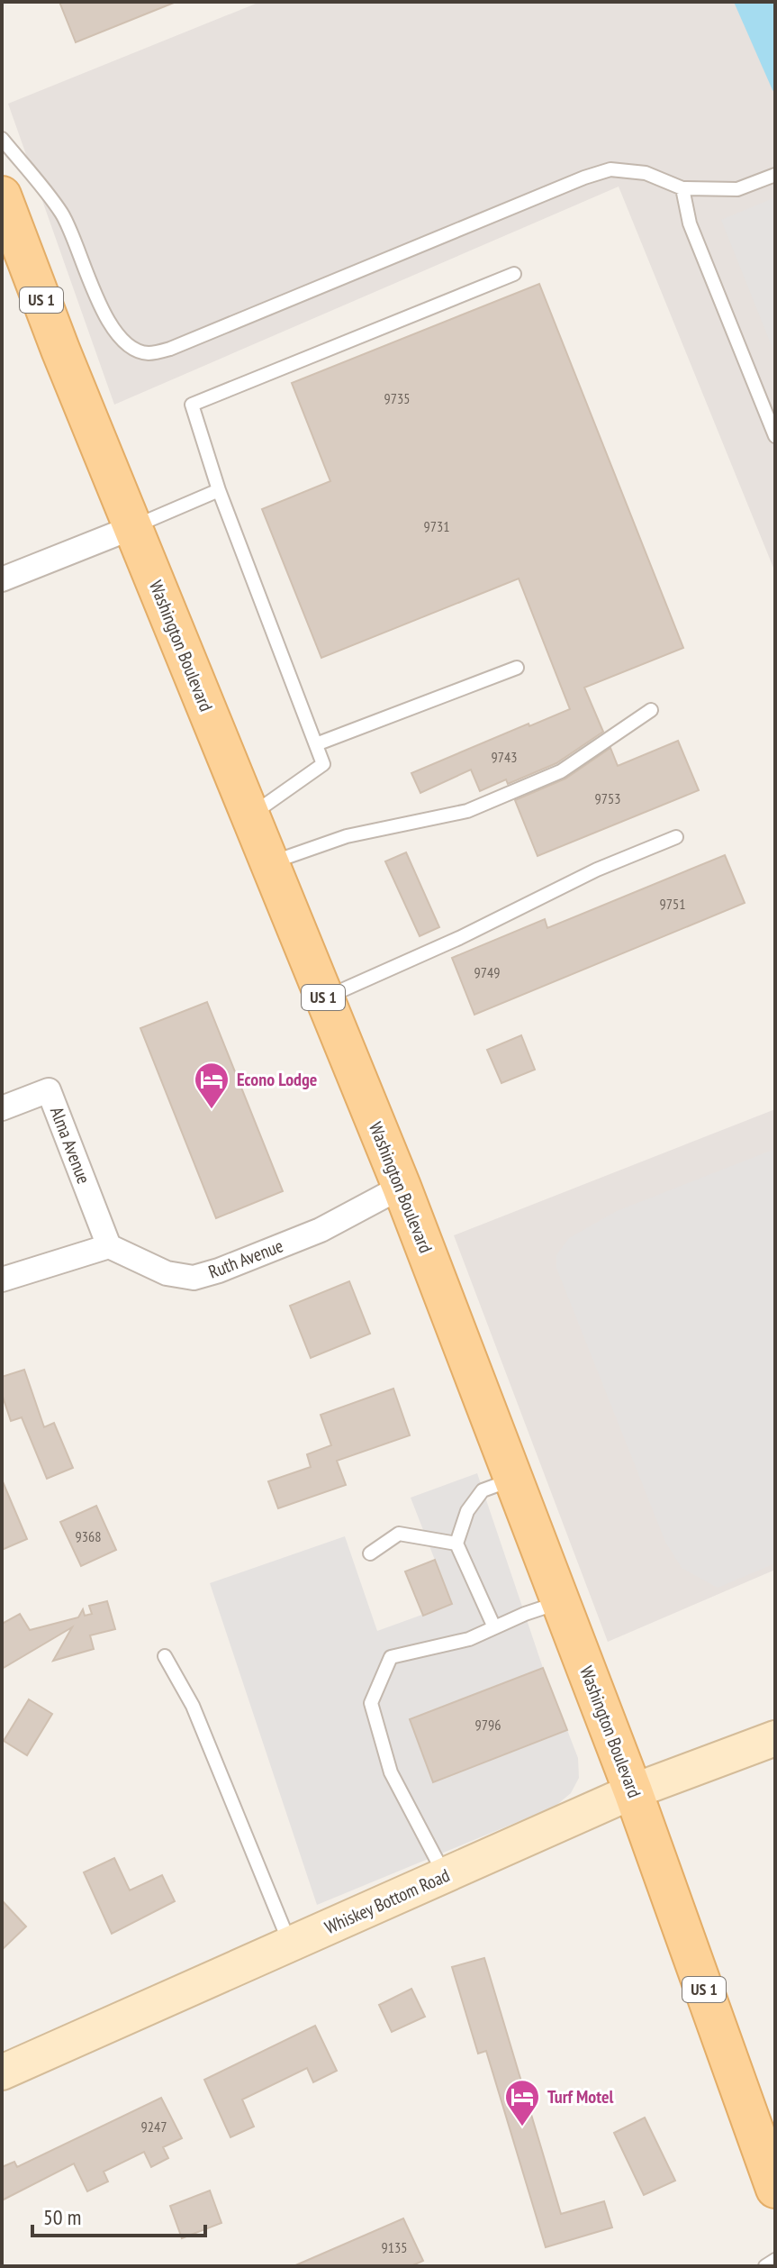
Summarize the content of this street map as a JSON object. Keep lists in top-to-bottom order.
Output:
{
  "streets": {
    "main road": ["US 1", "Washington Boulevard"],
    "street": ["Alma Avenue", "Ruth Avenue", "Whiskey Bottom Road"]
  },
  "crossings": [
    ["Washington Boulevard", "Ruth Avenue"],
    ["Washington Boulevard", "Whiskey Bottom Road"],
    ["Alma Avenue", "Ruth Avenue"]
  ],
  "places": {
    "hotel": ["Econo Lodge", "Turf Motel"]
  },
  "house_numbers": [
    "9735",
    "9731",
    "9743",
    "9753",
    "9751",
    "9749",
    "9368",
    "9796",
    "9247",
    "9135"
  ],
  "scale_bar": "50 m"
}
